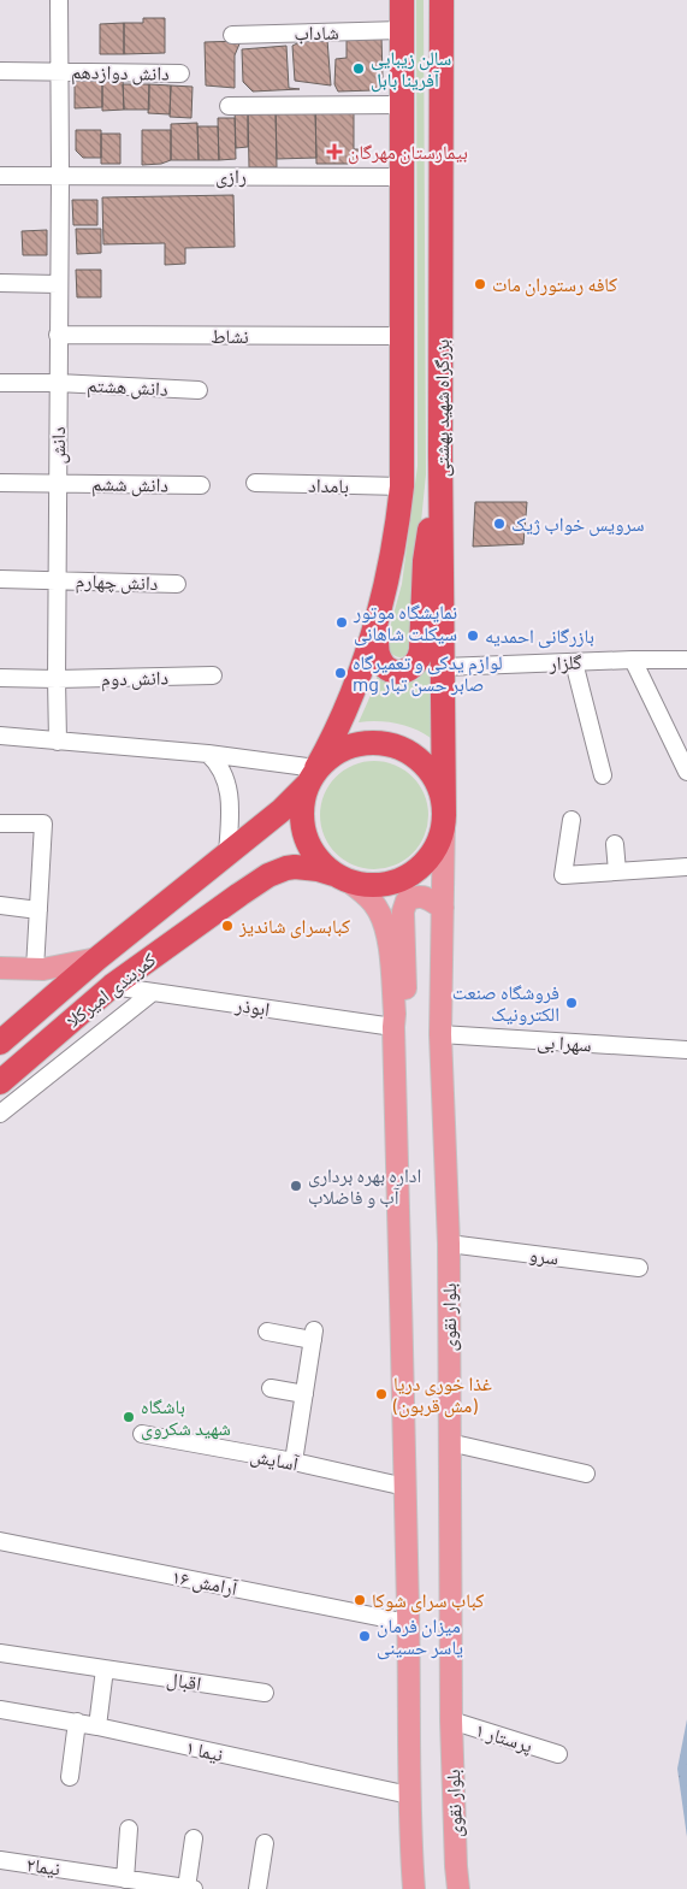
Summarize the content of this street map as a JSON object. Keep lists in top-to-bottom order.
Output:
{
  "streets": {
    "highway": ["بزرگراه شهید بهشتی", "کمربندی امیرکلا"],
    "main road": ["بلوار نقوی"],
    "street": [
      "شاداب",
      "دانش دوازدهم",
      "رازی",
      "نشاط",
      "دانش هشتم",
      "دانش",
      "دانش ششم",
      "بامداد",
      "دانش چهارم",
      "گلزار",
      "دانش دوم",
      "ابوذر",
      "سهرا بی",
      "سرو",
      "آسایش",
      "آرامش ۱۶",
      "اقبال",
      "پرستار ۱",
      "نیما ۱",
      "نیما۲"
    ]
  },
  "crossings": [
    ["شاداب", "بزرگراه شهید بهشتی"],
    ["دانش دوازدهم", "دانش"],
    ["رازی", "بزرگراه شهید بهشتی"],
    ["رازی", "دانش"],
    ["نشاط", "بزرگراه شهید بهشتی"],
    ["نشاط", "دانش"],
    ["دانش هشتم", "دانش"],
    ["بزرگراه شهید بهشتی", "بامداد"],
    ["بزرگراه شهید بهشتی", "گلزار"],
    ["بزرگراه شهید بهشتی", "کمربندی امیرکلا"],
    ["بزرگراه شهید بهشتی", "بلوار نقوی"],
    ["دانش", "دانش ششم"],
    ["دانش", "دانش چهارم"],
    ["دانش", "دانش دوم"],
    ["کمربندی امیرکلا", "ابوذر"],
    ["کمربندی امیرکلا", "بلوار نقوی"],
    ["سهرا بی", "بلوار نقوی"],
    ["سرو", "بلوار نقوی"],
    ["بلوار نقوی", "پرستار ۱"]
  ],
  "places": {
    "other": [
      "سالن زیبایی آفرینا بابل",
      "کافه رستوران مات",
      "سرویس خواب ژیک",
      "نمایشگاه موتور سیکلت شاهانی",
      "بازرگانی احمدیه",
      "لوازم یدکی و تعمیرگاه mg صابر حسن تبار",
      "کبابسرای شاندیز",
      "فروشگاه صنعت الکترونیک",
      "اداره بهره برداری آب و فاضلاب",
      "غذا خوری دریا (مش قربون)",
      "باشگاه شهید شکروی",
      "کباب سرای شوکا",
      "میزان فرمان یاسر حسینی"
    ],
    "health": ["بیمارستان مهرگان"]
  }
}
